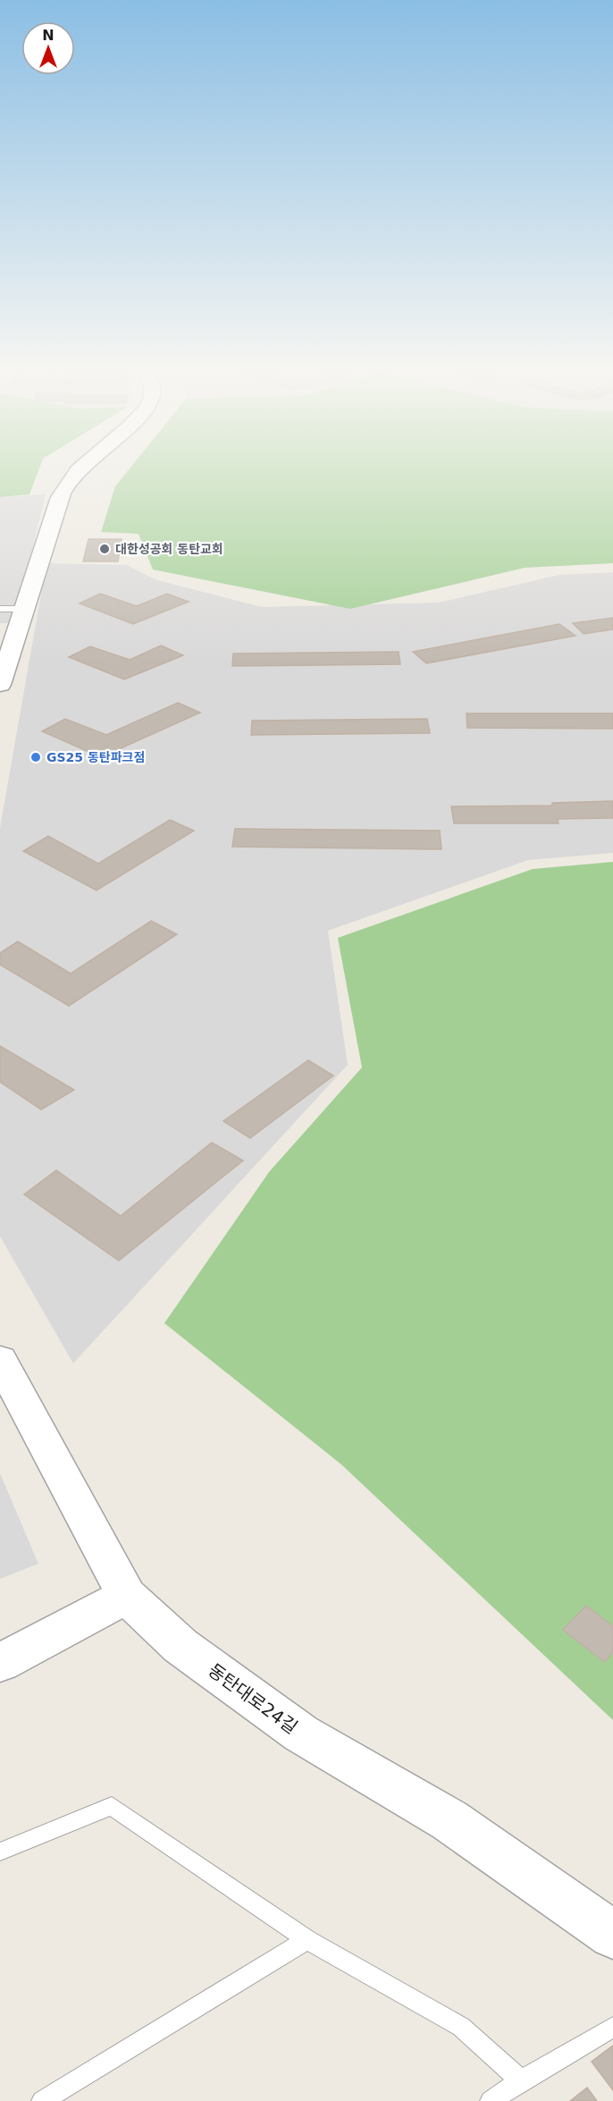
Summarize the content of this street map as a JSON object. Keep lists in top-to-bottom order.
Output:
{
  "streets": {
    "street": ["동탄대로24길"]
  },
  "places": ["대한성공회 동탄교회", "GS25 동탄파크점"],
  "north": "top"
}
